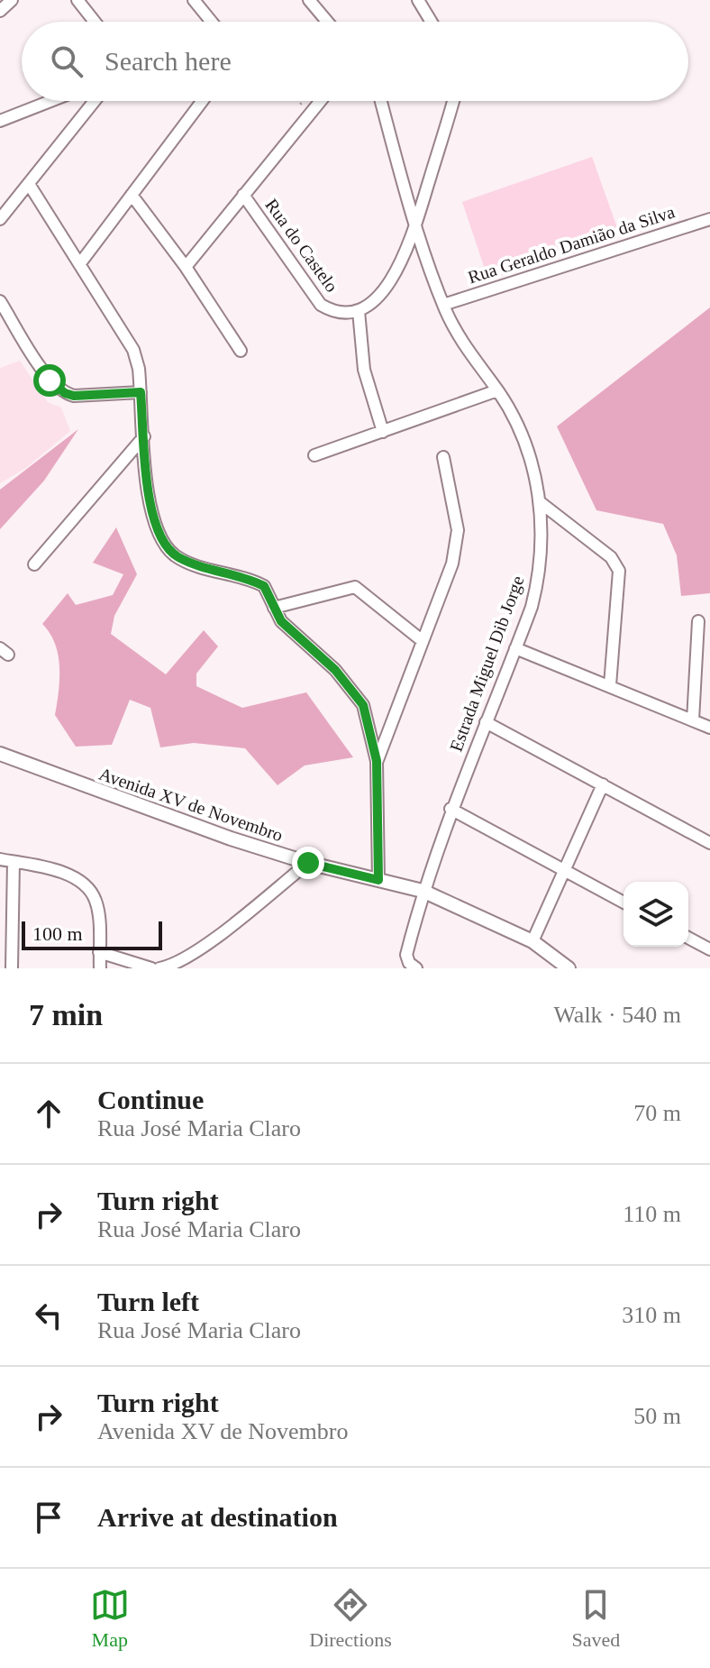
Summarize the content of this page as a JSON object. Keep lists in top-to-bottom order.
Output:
{
  "streets": {
    "street": [
      "Rua Geraldo Damião da Silva",
      "Rua do Castelo",
      "Estrada Miguel Dib Jorge",
      "Avenida XV de Novembro"
    ]
  },
  "crossings": [
    ["Rua Geraldo Damião da Silva", "Estrada Miguel Dib Jorge"],
    ["Estrada Miguel Dib Jorge", "Avenida XV de Novembro"]
  ],
  "scale_bar": "100 m",
  "page": {
    "search": "Search here",
    "scale": "100 m",
    "heading": ["7 min", "Walk · 540 m"],
    "list": [
      ["Continue", "Rua José Maria Claro", "70 m"],
      ["Turn right", "Rua José Maria Claro", "110 m"],
      ["Turn left", "Rua José Maria Claro", "310 m"],
      ["Turn right", "Avenida XV de Novembro", "50 m"],
      "Arrive at destination"
    ],
    "nav": ["Map", "Directions", "Saved"]
  }
}
